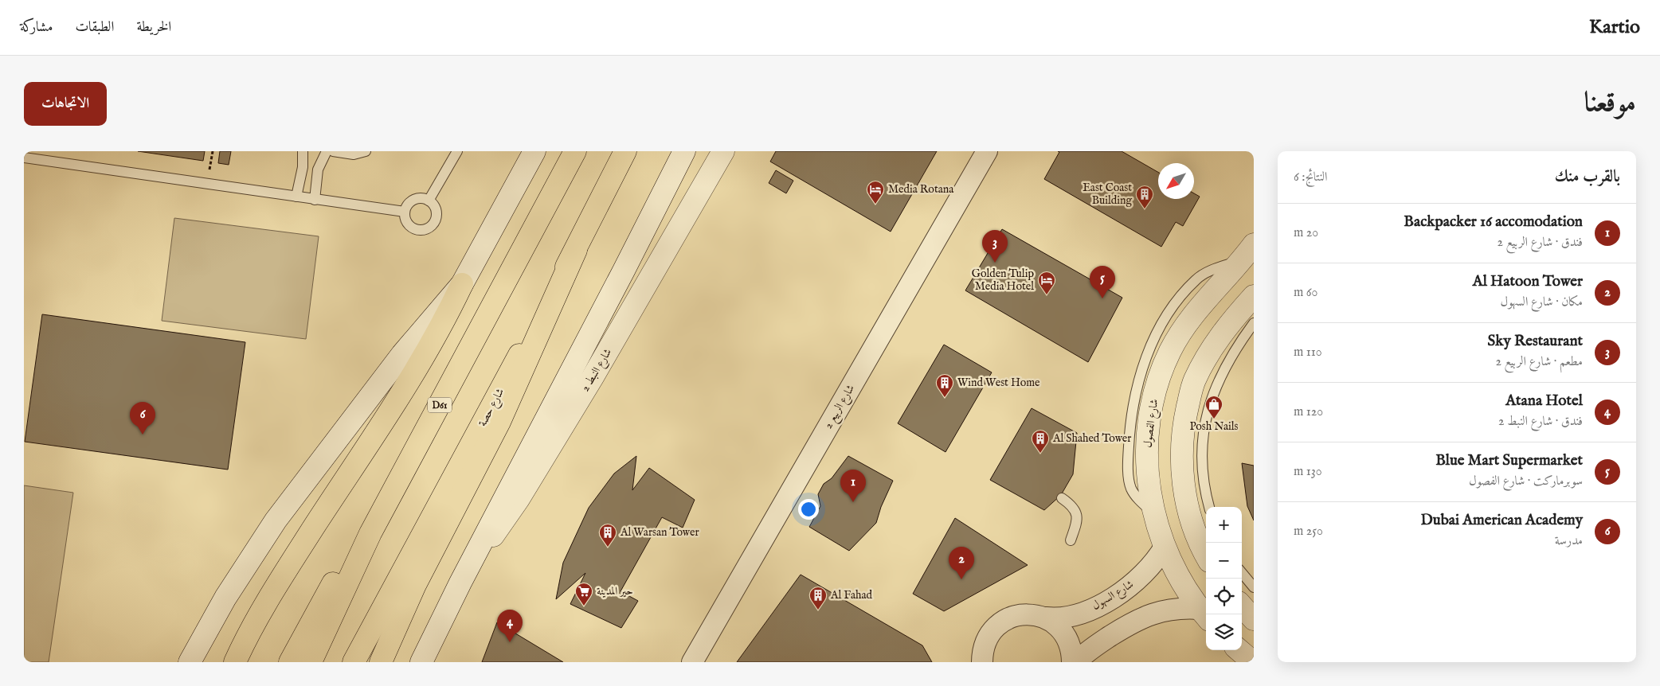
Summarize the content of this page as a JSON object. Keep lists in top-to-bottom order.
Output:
{
  "streets": {
    "main road": ["D61", "شارع حصة"],
    "street": [
      "شارع النبط 2",
      "شارع الربيع 2",
      "شارع الفصول",
      "شارع السهول"
    ]
  },
  "crossings": [
    ["شارع الفصول", "شارع السهول"]
  ],
  "places": {
    "hotel": ["Media Rotana", "Golden Tulip Media Hotel"],
    "building": [
      "East Coast Building",
      "Wind West Home",
      "Al Shahed Tower",
      "Al Warsan Tower",
      "Al Fahad"
    ],
    "shop": ["Posh Nails"],
    "supermarket": ["حير المدينة"]
  },
  "north": "bottom left",
  "page": {
    "header": "Kartio",
    "nav": ["الخريطة", "الطبقات", "مشاركة"],
    "title": "موقعنا",
    "buttons": "الاتجاهات",
    "heading": ["بالقرب منك", "النتائج: 6"],
    "list": [
      {
        "mark": "1",
        "name": "Backpacker 16 accomodation",
        "note": "فندق · شارع الربيع 2",
        "value": "20 m"
      },
      {
        "mark": "2",
        "name": "Al Hatoon Tower",
        "note": "مكان · شارع السهول",
        "value": "60 m"
      },
      {
        "mark": "3",
        "name": "Sky Restaurant",
        "note": "مطعم · شارع الربيع 2",
        "value": "110 m"
      },
      {
        "mark": "4",
        "name": "Atana Hotel",
        "note": "فندق · شارع النبط 2",
        "value": "120 m"
      },
      {
        "mark": "5",
        "name": "Blue Mart Supermarket",
        "note": "سوبرماركت · شارع الفصول",
        "value": "130 m"
      },
      {
        "mark": "6",
        "name": "Dubai American Academy",
        "note": "مدرسة",
        "value": "250 m"
      }
    ],
    "pins": [
      "3",
      "5",
      "6",
      "1",
      "2",
      "4"
    ],
    "map_buttons": ["+", "−"]
  }
}
